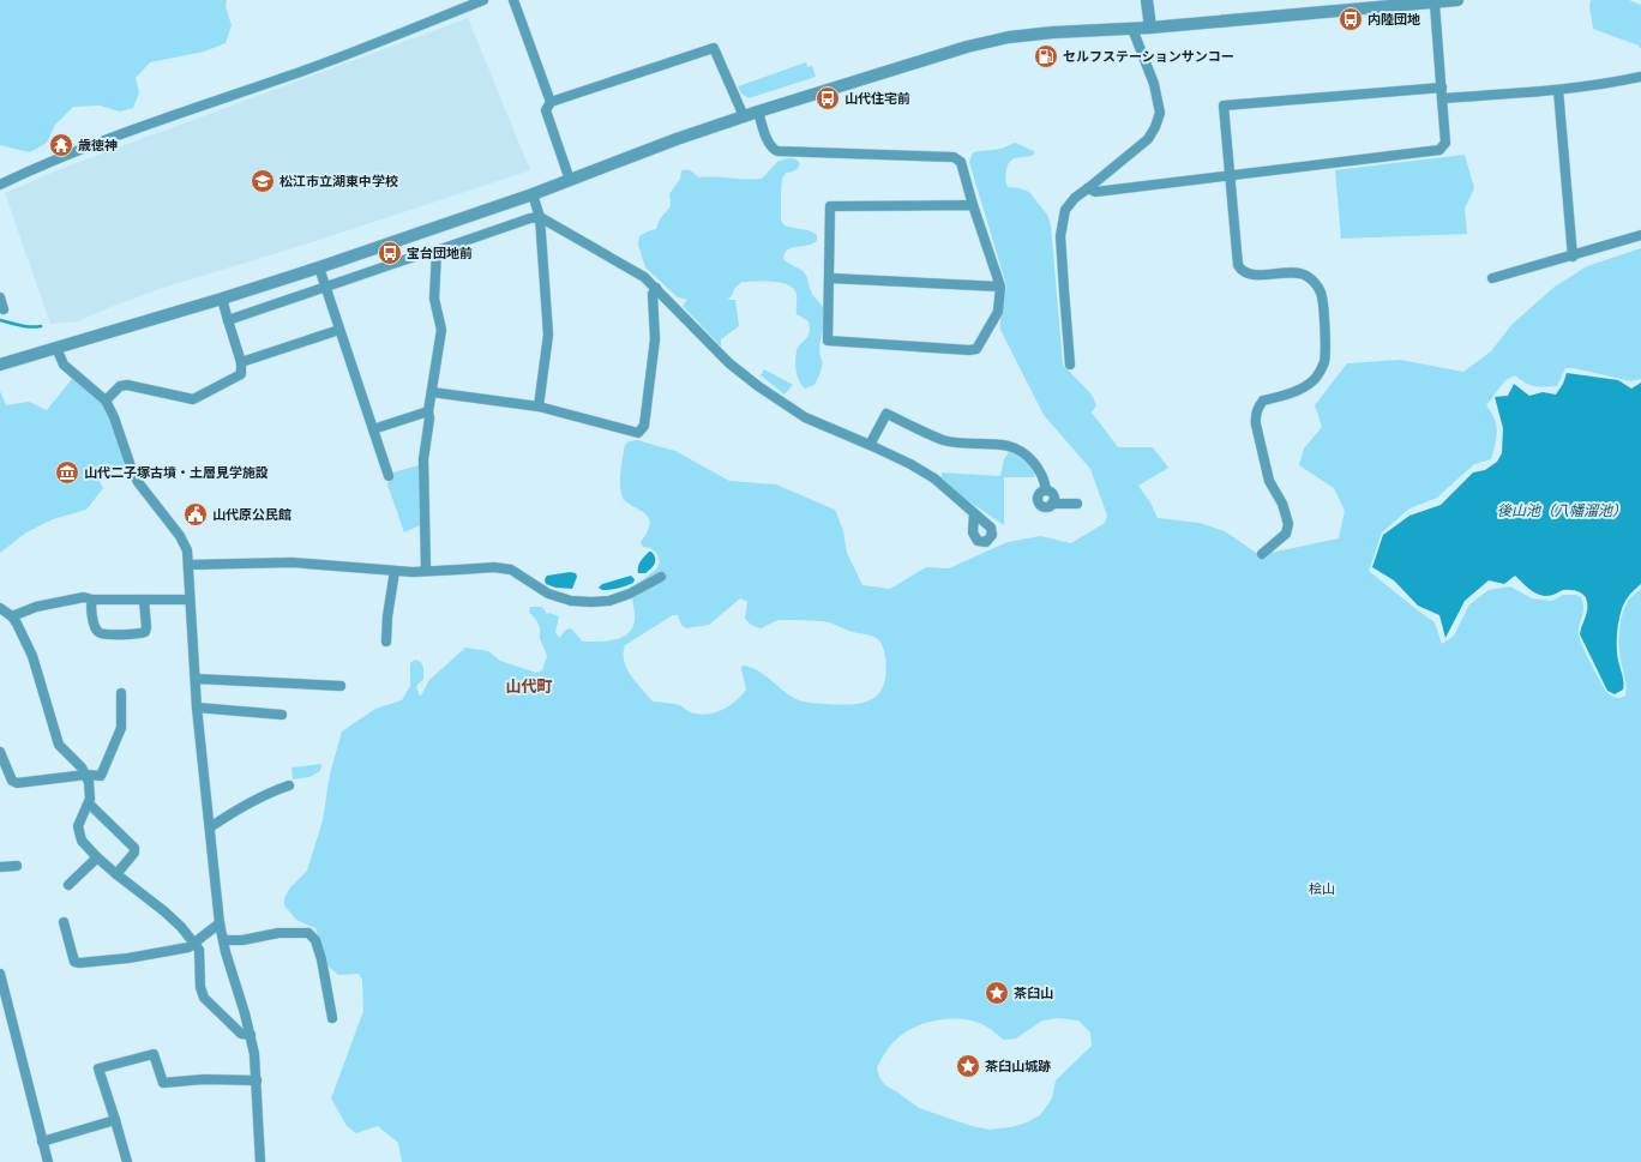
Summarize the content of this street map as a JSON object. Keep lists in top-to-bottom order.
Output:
{
  "districts": ["山代町"],
  "water": ["後山池（八幡溜池）"],
  "parks": ["桧山"],
  "places": {
    "bus stop": ["内陸団地", "山代住宅前", "宝台団地前"],
    "fuel station": ["セルフステーションサンコー"],
    "temple": ["歳徳神"],
    "school or university": ["松江市立湖東中学校"],
    "museum": ["山代二子塚古墳・土層見学施設"],
    "public building": ["山代原公民館"],
    "place": ["茶臼山", "茶臼山城跡"]
  }
}
